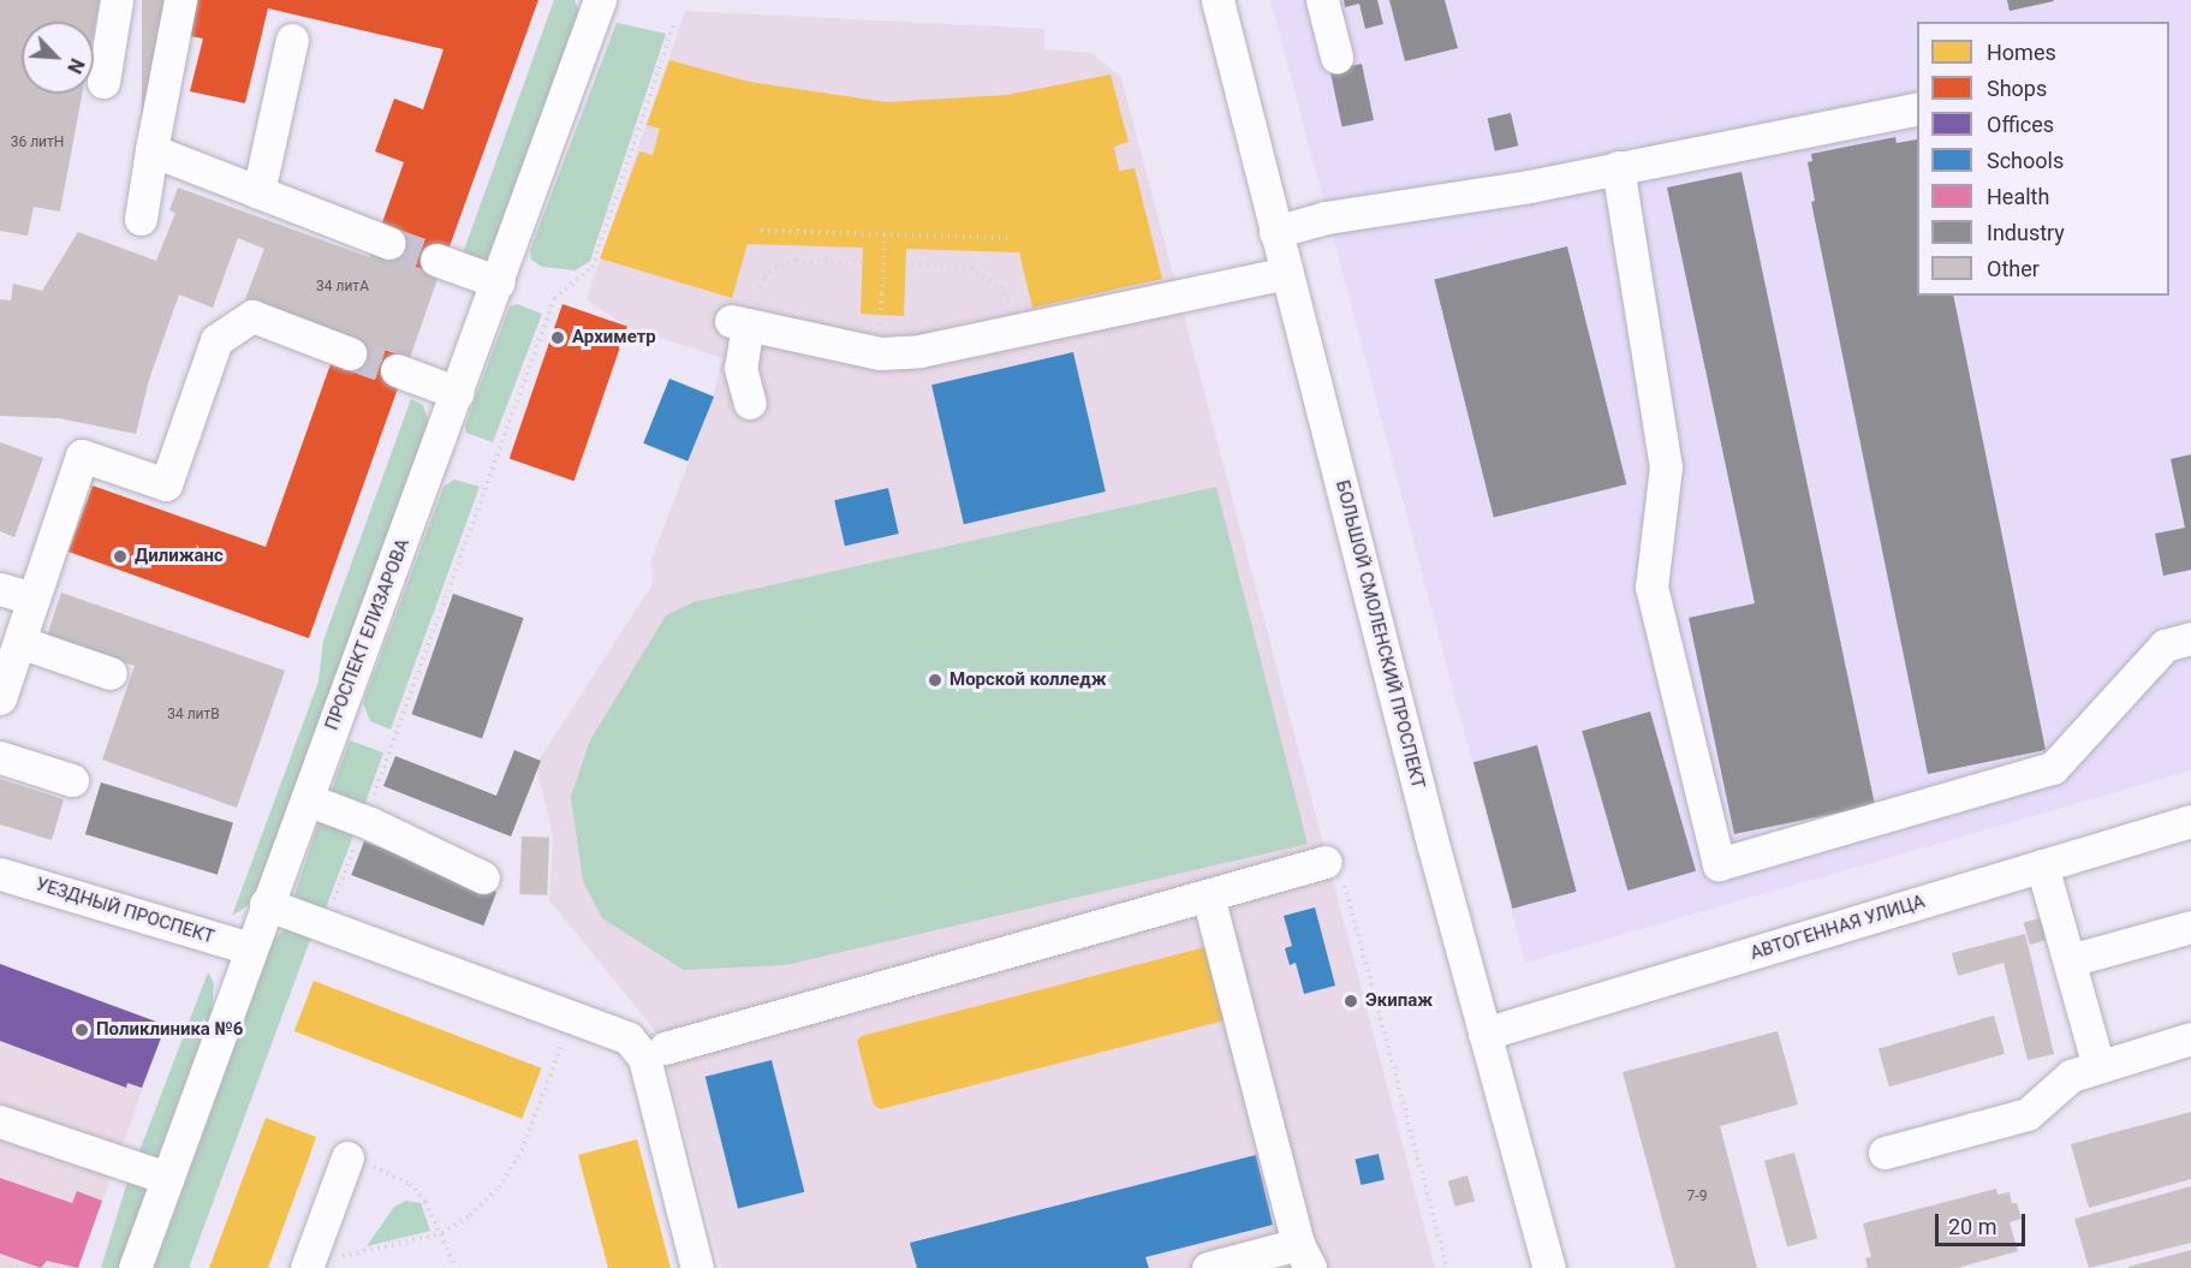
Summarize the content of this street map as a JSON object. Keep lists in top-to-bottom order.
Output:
{
  "streets": {
    "street": [
      "ПРОСПЕКТ ЕЛИЗАРОВА",
      "БОЛЬШОЙ СМОЛЕНСКИЙ ПРОСПЕКТ",
      "УЕЗДНЫЙ ПРОСПЕКТ",
      "АВТОГЕННАЯ УЛИЦА"
    ]
  },
  "crossings": [
    ["ПРОСПЕКТ ЕЛИЗАРОВА", "УЕЗДНЫЙ ПРОСПЕКТ"],
    ["БОЛЬШОЙ СМОЛЕНСКИЙ ПРОСПЕКТ", "АВТОГЕННАЯ УЛИЦА"]
  ],
  "places": [
    "Архиметр",
    "Дилижанс",
    "Морской колледж",
    "Экипаж",
    "Поликлиника №6"
  ],
  "house_numbers": [
    "36 литН",
    "34 литА",
    "34 литВ",
    "7-9"
  ],
  "legend": [
    "Homes",
    "Shops",
    "Offices",
    "Schools",
    "Health",
    "Industry",
    "Other"
  ],
  "scale_bar": "20 m",
  "north": "bottom right"
}
